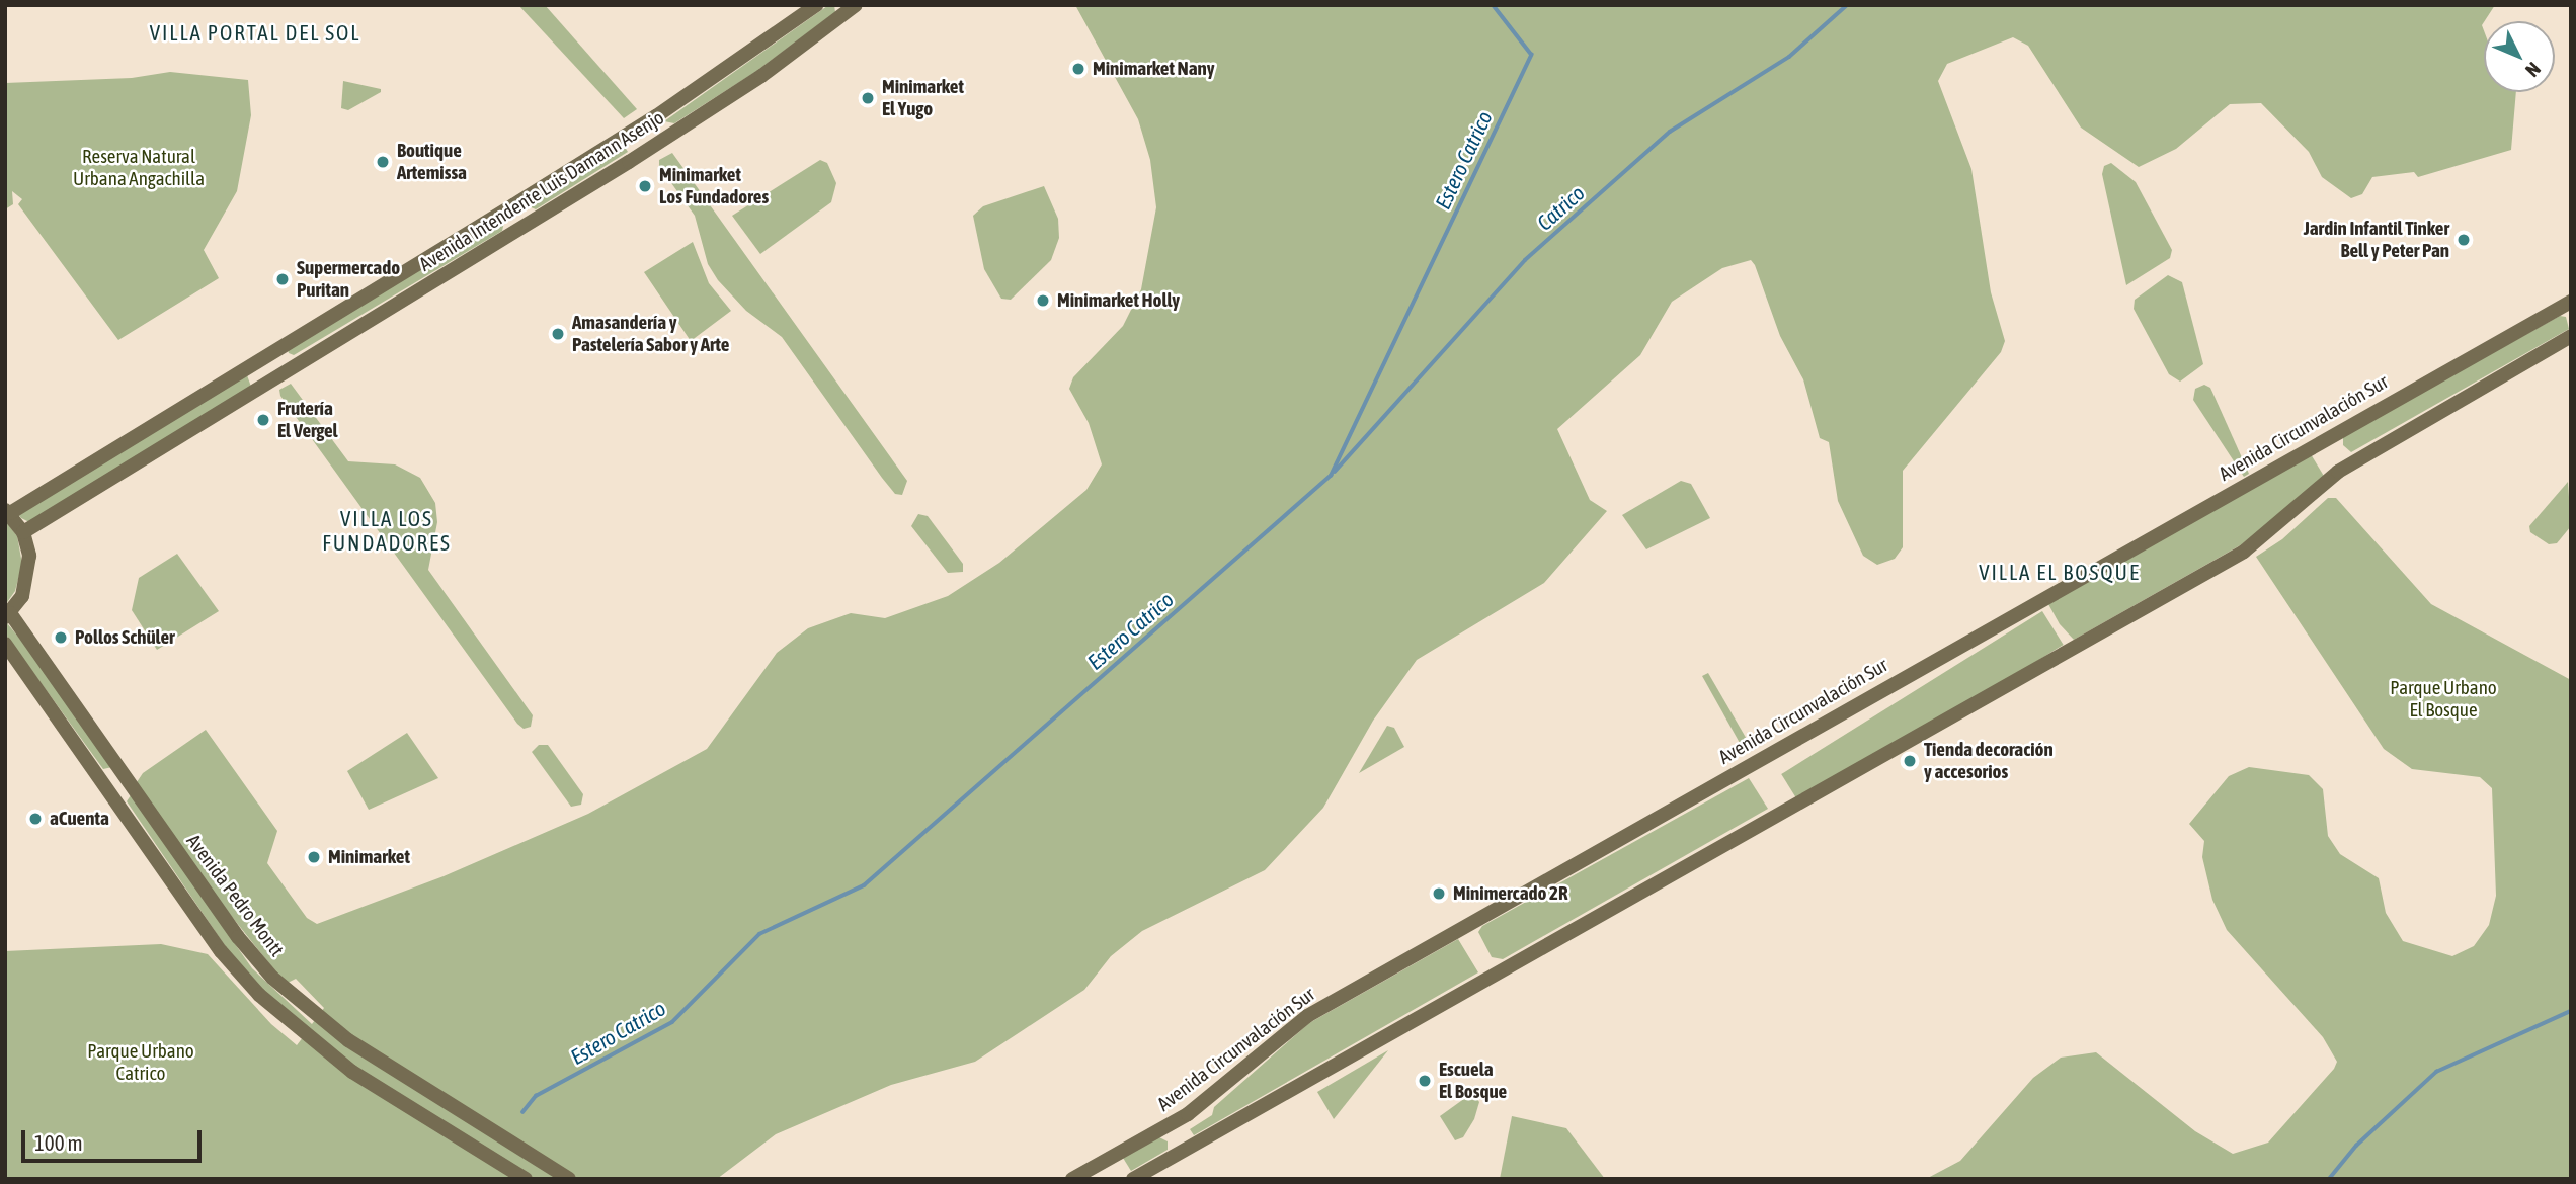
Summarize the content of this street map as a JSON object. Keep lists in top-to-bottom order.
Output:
{
  "streets": {
    "main road": ["Avenida Intendente Luis Damann Asenjo", "Avenida Circunvalación Sur", "Avenida Pedro Montt"]
  },
  "crossings": [
    ["Avenida Intendente Luis Damann Asenjo", "Avenida Pedro Montt"]
  ],
  "districts": ["VILLA PORTAL DEL SOL", "VILLA LOS FUNDADORES", "VILLA EL BOSQUE"],
  "water": ["Estero Catrico", "Catrico"],
  "parks": ["Reserva Natural Urbana Angachilla", "Parque Urbano El Bosque", "Parque Urbano Catrico"],
  "places": [
    "Minimarket Nany",
    "Minimarket El Yugo",
    "Boutique Artemissa",
    "Minimarket Los Fundadores",
    "Jardin Infantil Tinker Bell y Peter Pan",
    "Supermercado Puritan",
    "Minimarket Holly",
    "Amasandería y Pastelería Sabor y Arte",
    "Frutería El Vergel",
    "Pollos Schüler",
    "Tienda decoración y accesorios",
    "aCuenta",
    "Minimarket",
    "Minimercado 2R",
    "Escuela El Bosque"
  ],
  "scale_bar": "100 m",
  "north": "bottom right"
}
